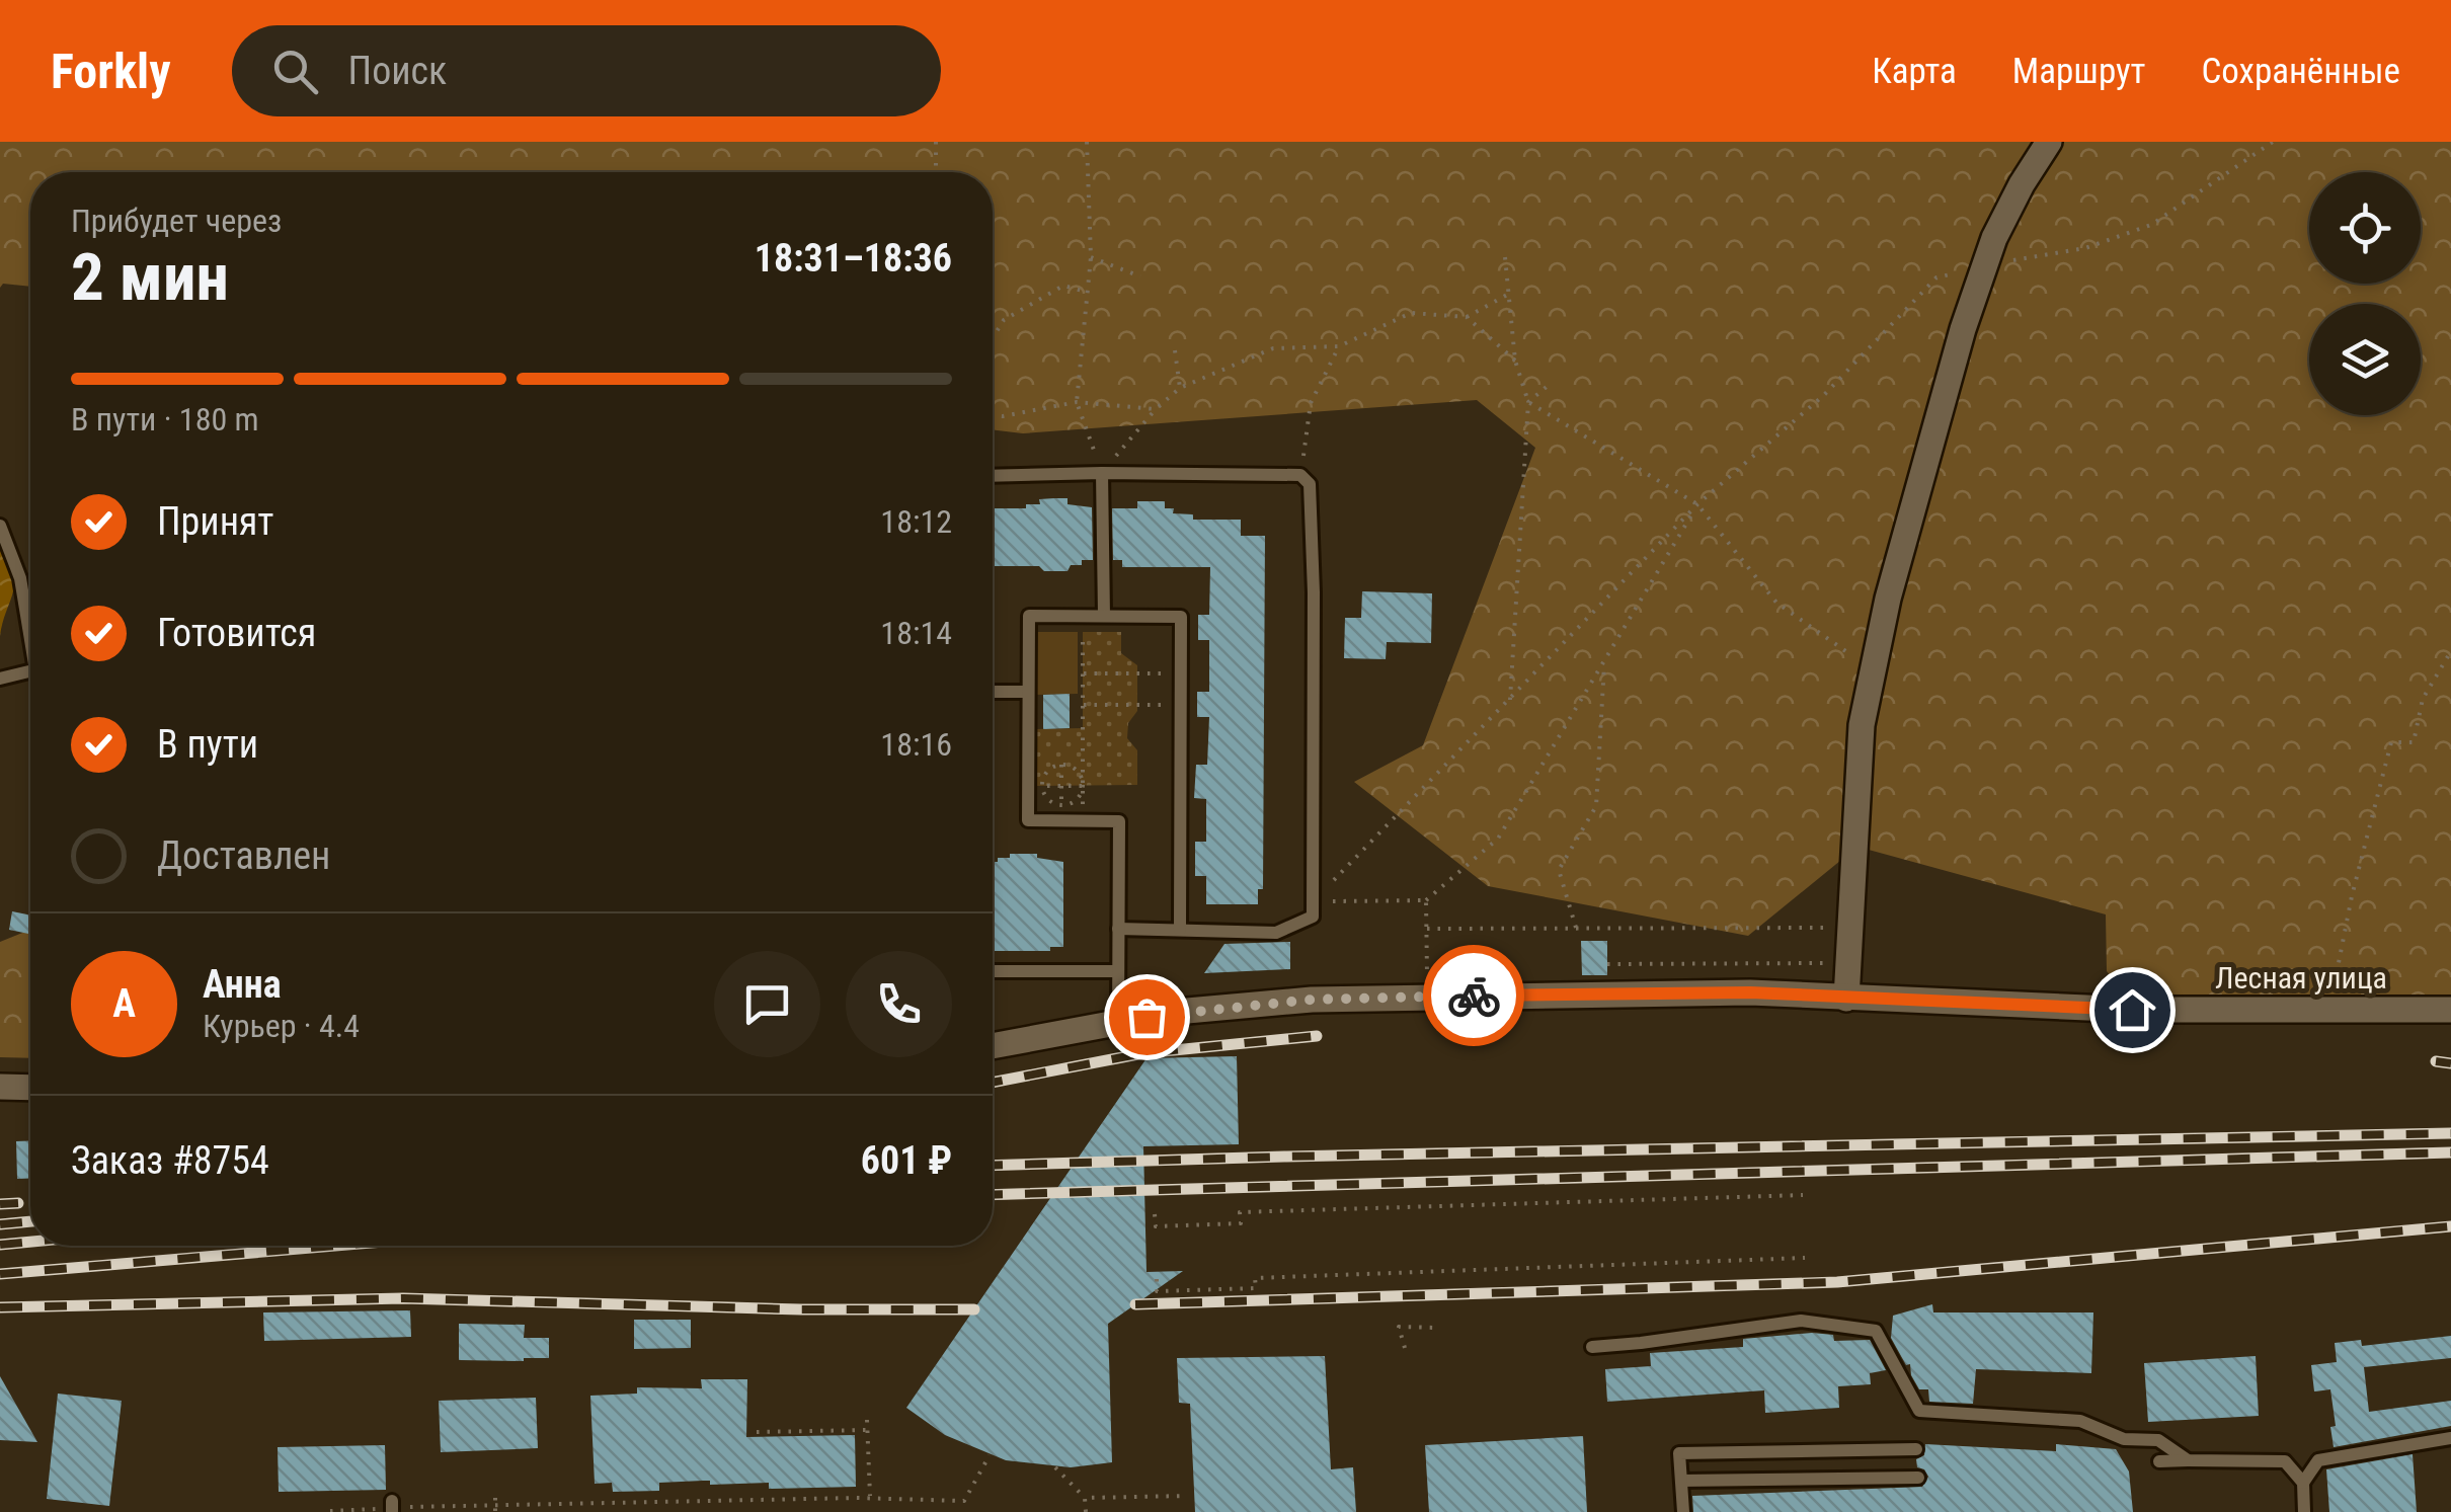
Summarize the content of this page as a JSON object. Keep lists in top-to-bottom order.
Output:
{
  "streets": {
    "street": ["Лесная улица"]
  },
  "page": {
    "header": "Forkly",
    "search": "Поиск",
    "nav": ["Карта", "Маршрут", "Сохранённые"],
    "heading": ["2 мин", "Прибудет через", "18:31–18:36"],
    "panel": [
      "Анна",
      "Курьер · 4.4",
      "Заказ #8754",
      "601 ₽"
    ],
    "bar": "В пути · 180 m",
    "list": [
      ["Принят", "18:12"],
      ["Готовится", "18:14"],
      ["В пути", "18:16"],
      "Доставлен"
    ],
    "round": "А"
  }
}
